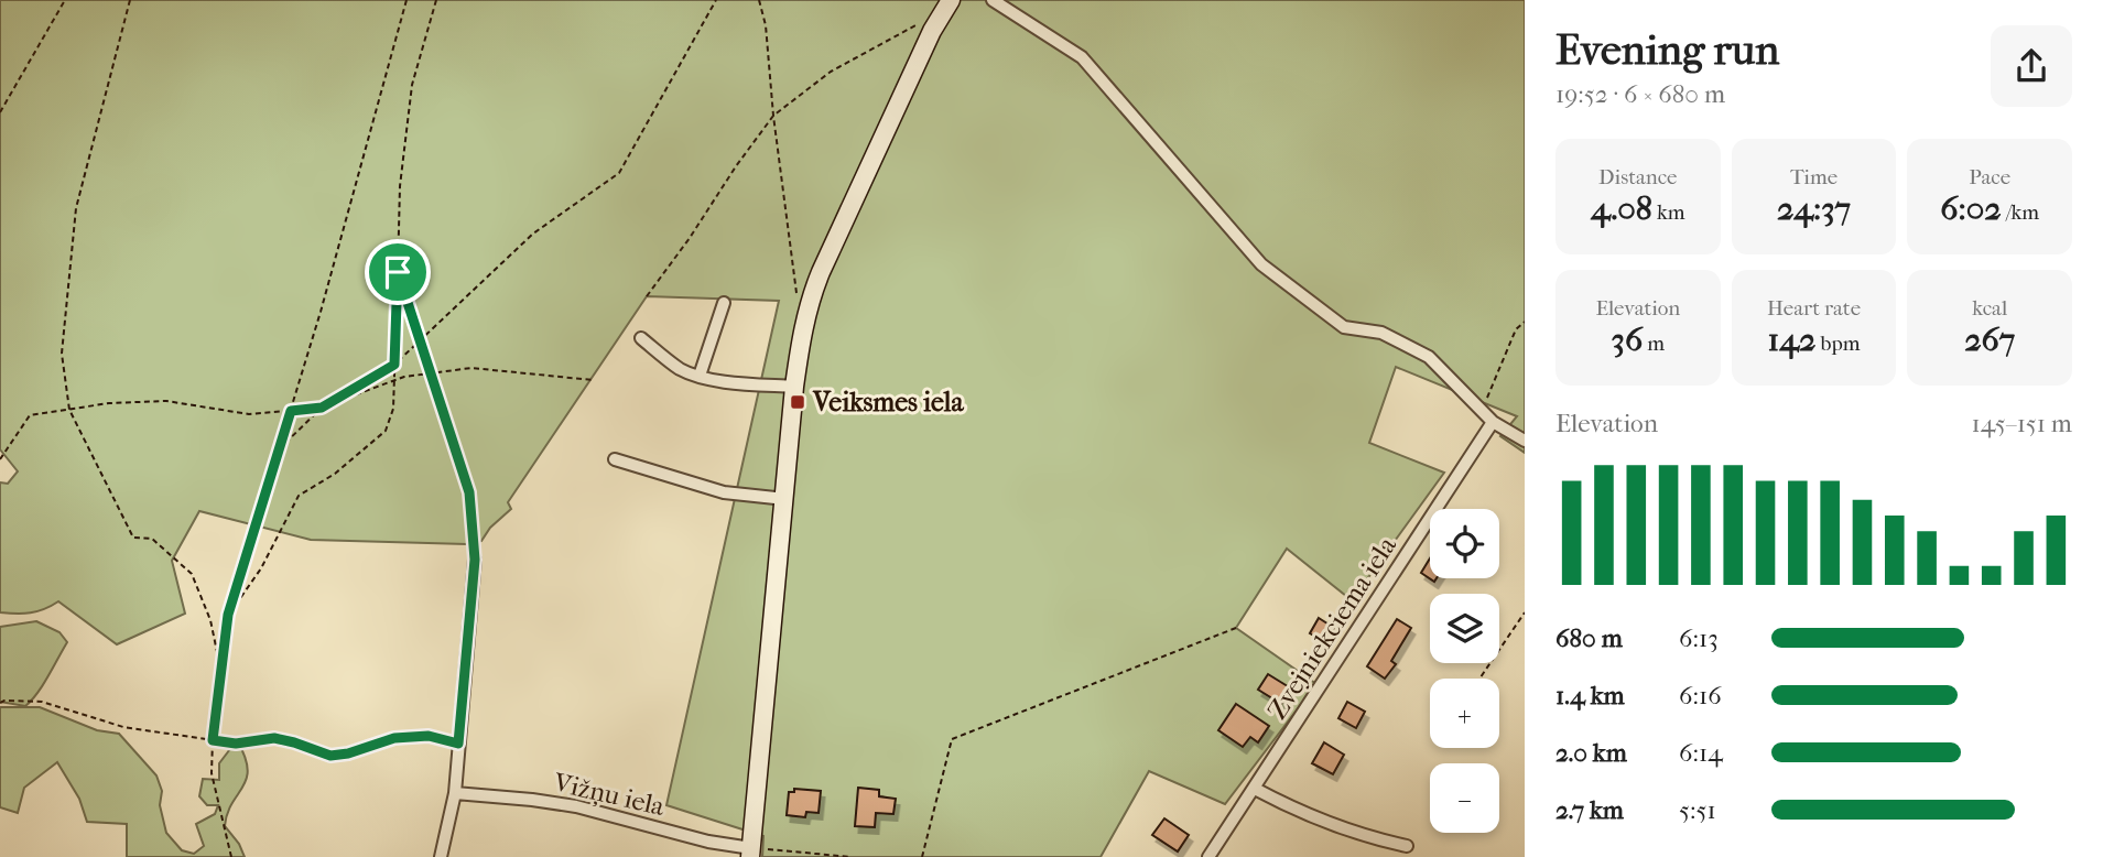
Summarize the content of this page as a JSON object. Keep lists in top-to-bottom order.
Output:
{
  "streets": {
    "street": ["Zvejniekciema iela", "Vižņu iela"]
  },
  "places": {
    "transit": ["Veiksmes iela"]
  },
  "page": {
    "heading": ["Evening run", "19:52 · 6 × 680 m"],
    "stats": [
      ["Distance", "4.08 km"],
      ["Time", "24:37"],
      ["Pace", "6:02 /km"],
      ["Elevation", "36 m"],
      ["Heart rate", "142 bpm"],
      ["kcal", "267"]
    ],
    "chart": ["Elevation", "145–151 m"],
    "map_buttons": ["+", "−"],
    "list": [
      {
        "name": "680 m",
        "note": "6:13"
      },
      {
        "name": "1.4 km",
        "note": "6:16"
      },
      {
        "name": "2.0 km",
        "note": "6:14"
      },
      {
        "name": "2.7 km",
        "note": "5:51"
      }
    ]
  }
}
